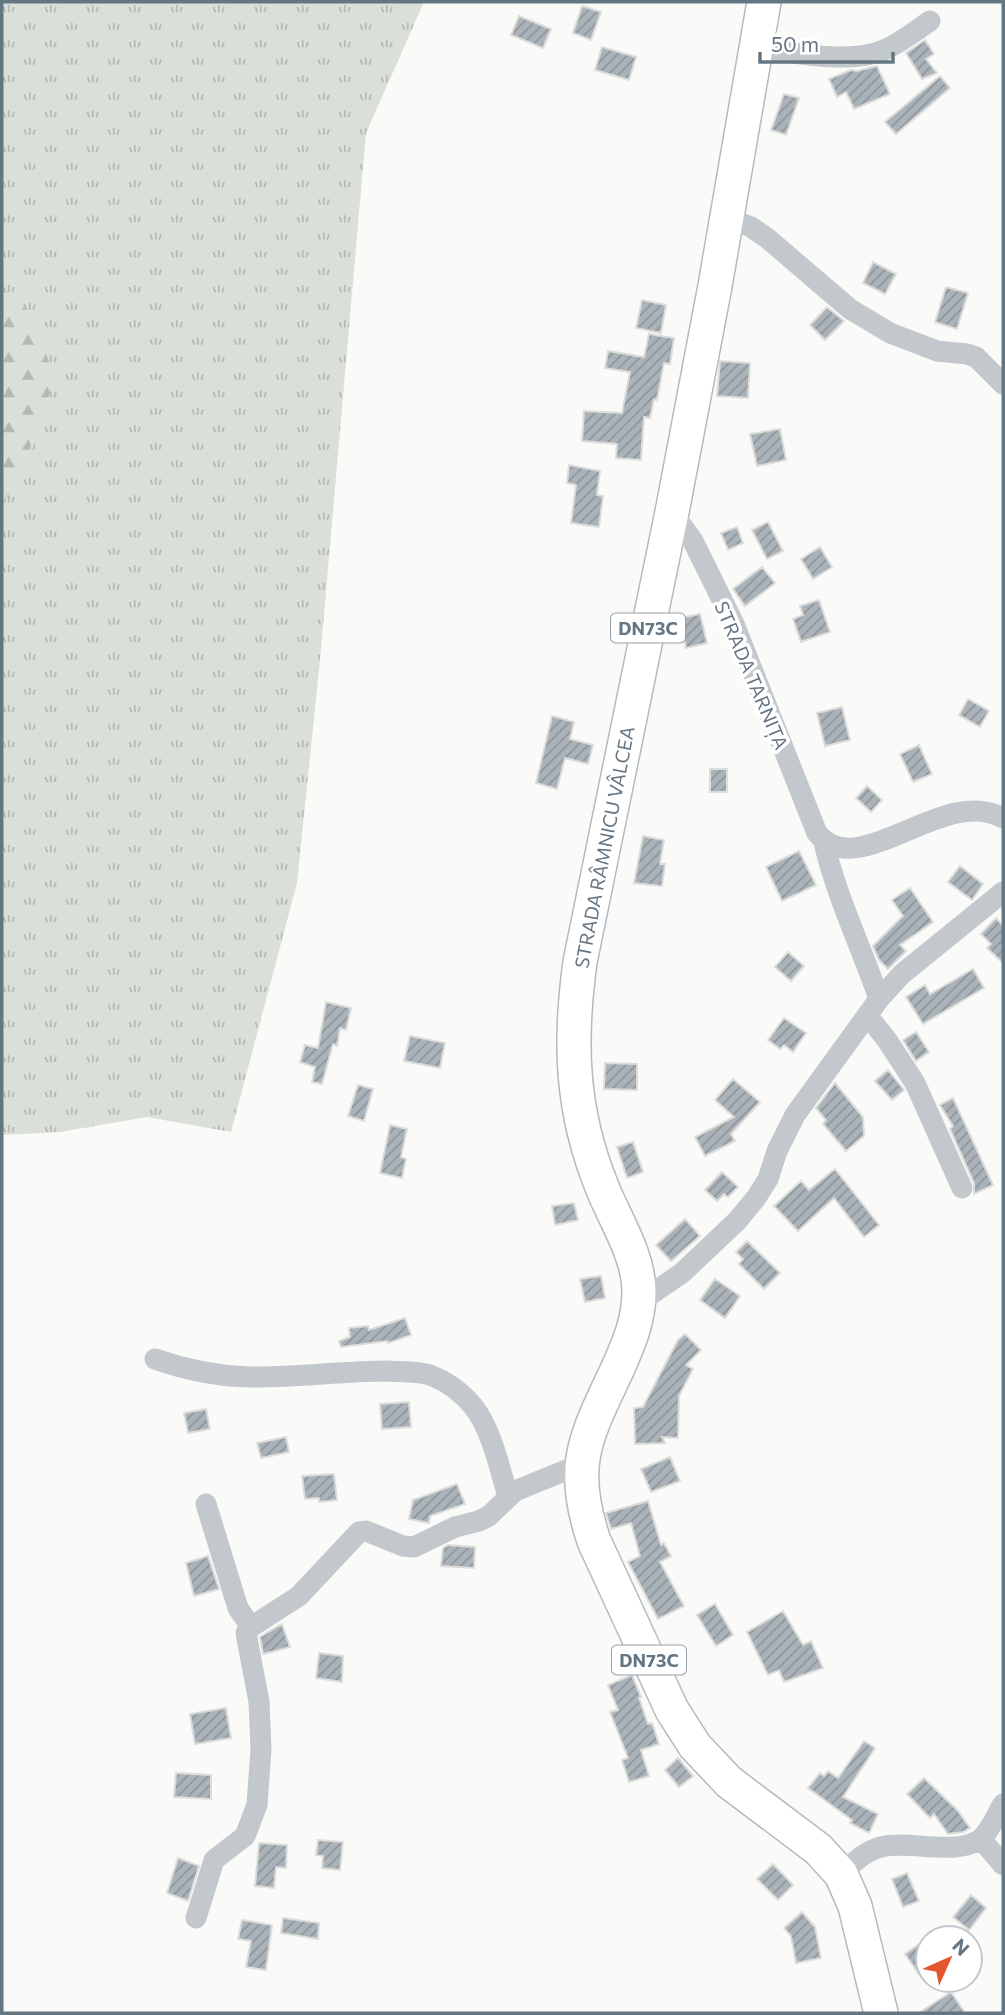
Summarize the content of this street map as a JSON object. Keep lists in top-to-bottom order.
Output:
{
  "streets": {
    "main road": ["DN73C", "STRADA RÂMNICU VÂLCEA"],
    "street": ["STRADA TARNIȚA"]
  },
  "crossings": [
    ["STRADA TARNIȚA", "STRADA RÂMNICU VÂLCEA"]
  ],
  "scale_bar": "50 m",
  "north": "top right"
}
